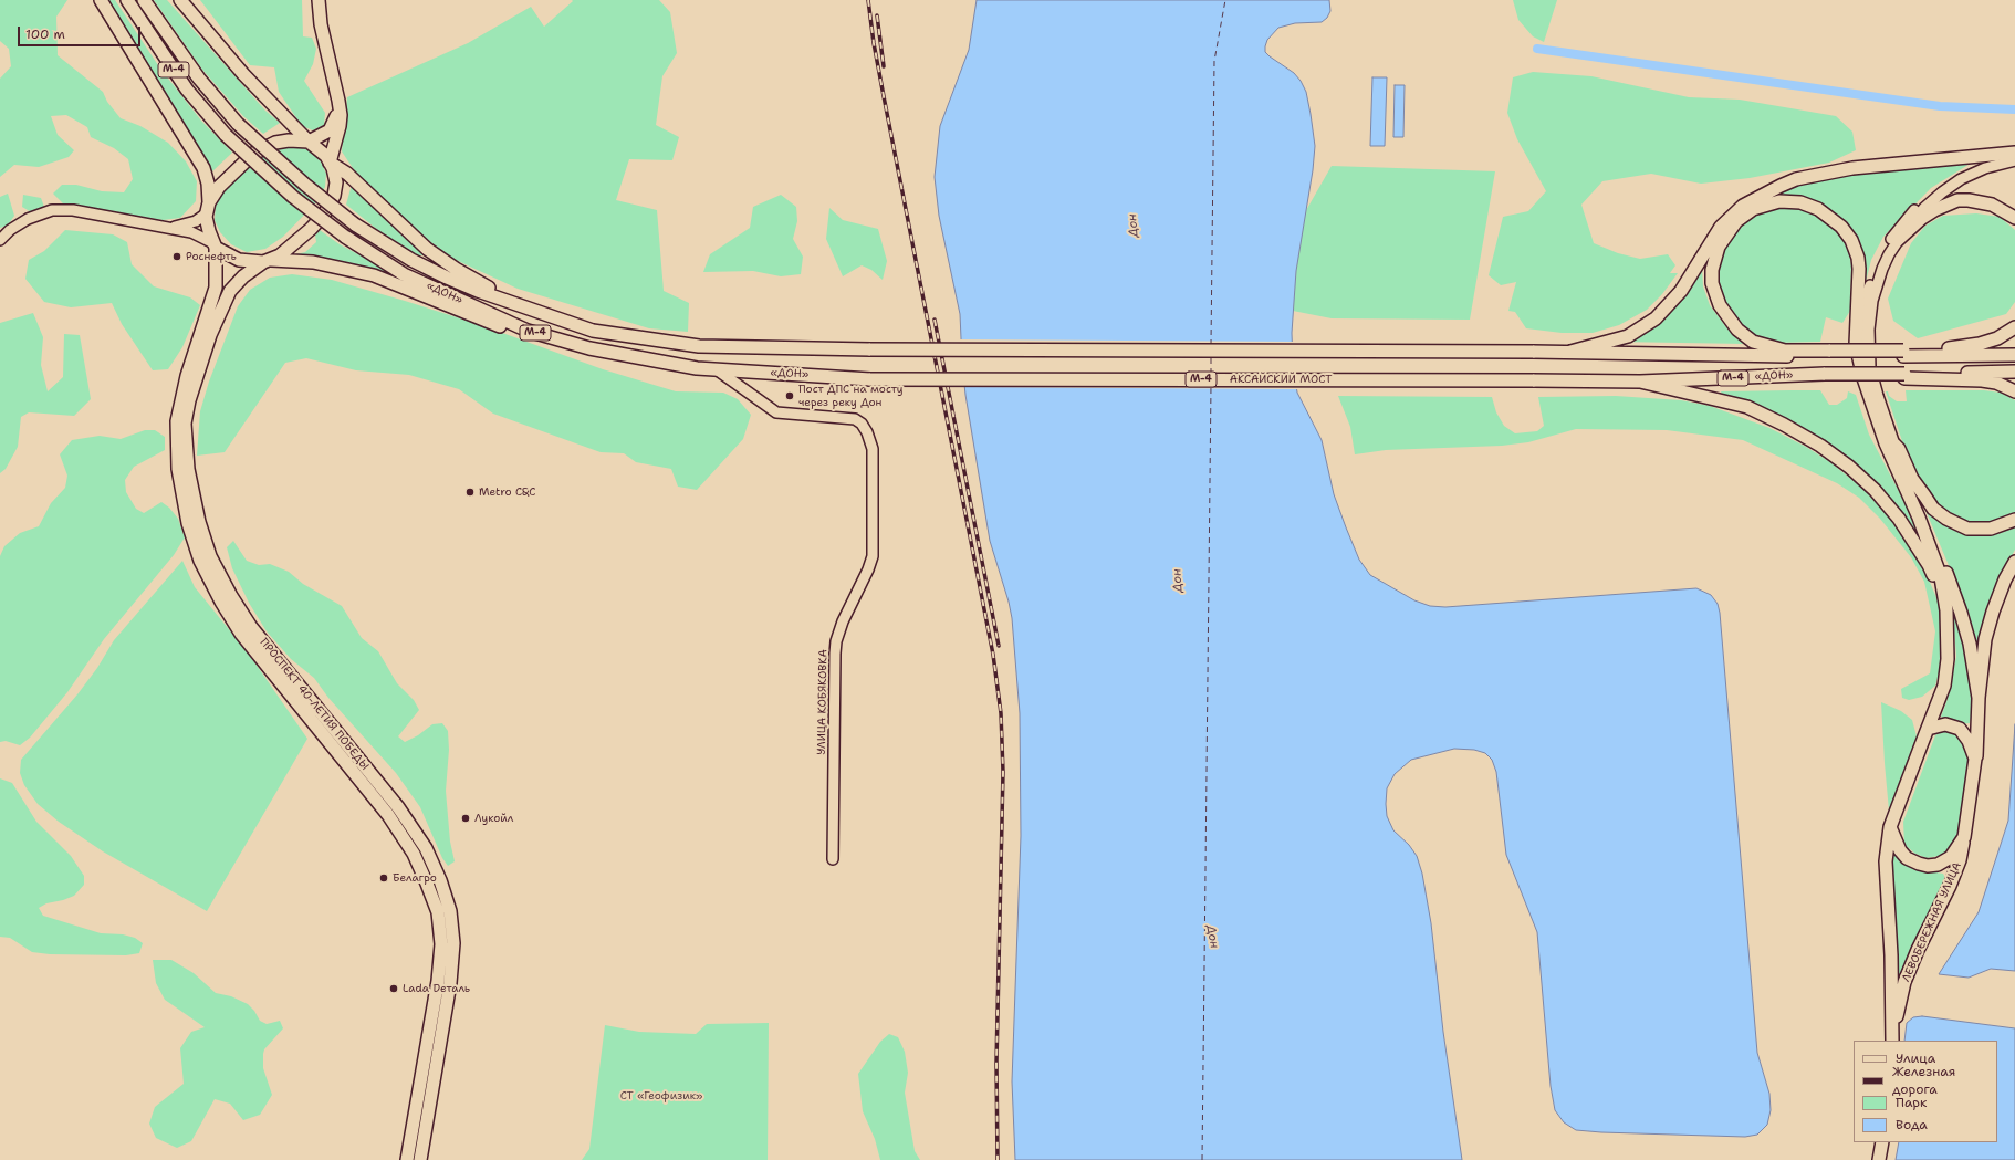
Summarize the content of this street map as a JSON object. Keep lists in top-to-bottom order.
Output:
{
  "streets": {
    "main road": [
      "М-4",
      "«ДОН»",
      "АКСАЙСКИЙ МОСТ",
      "ПРОСПЕКТ 40-ЛЕТИЯ ПОБЕДЫ",
      "ЛЕВОБЕРЕЖНАЯ УЛИЦА"
    ],
    "street": ["УЛИЦА КОБЯКОВКА"]
  },
  "crossings": [
    ["«ДОН»", "АКСАЙСКИЙ МОСТ"],
    ["«ДОН»", "УЛИЦА КОБЯКОВКА"]
  ],
  "water": ["Дон"],
  "parks": ["СТ «Геофизик»"],
  "places": [
    "Роснефть",
    "Пост ДПС на мосту через реку Дон",
    "Metro C&C",
    "Лукойл",
    "Белагро",
    "Lada Dеталь"
  ],
  "legend": [
    "Улица",
    "Железная дорога",
    "Парк",
    "Вода"
  ],
  "scale_bar": "100 m"
}
